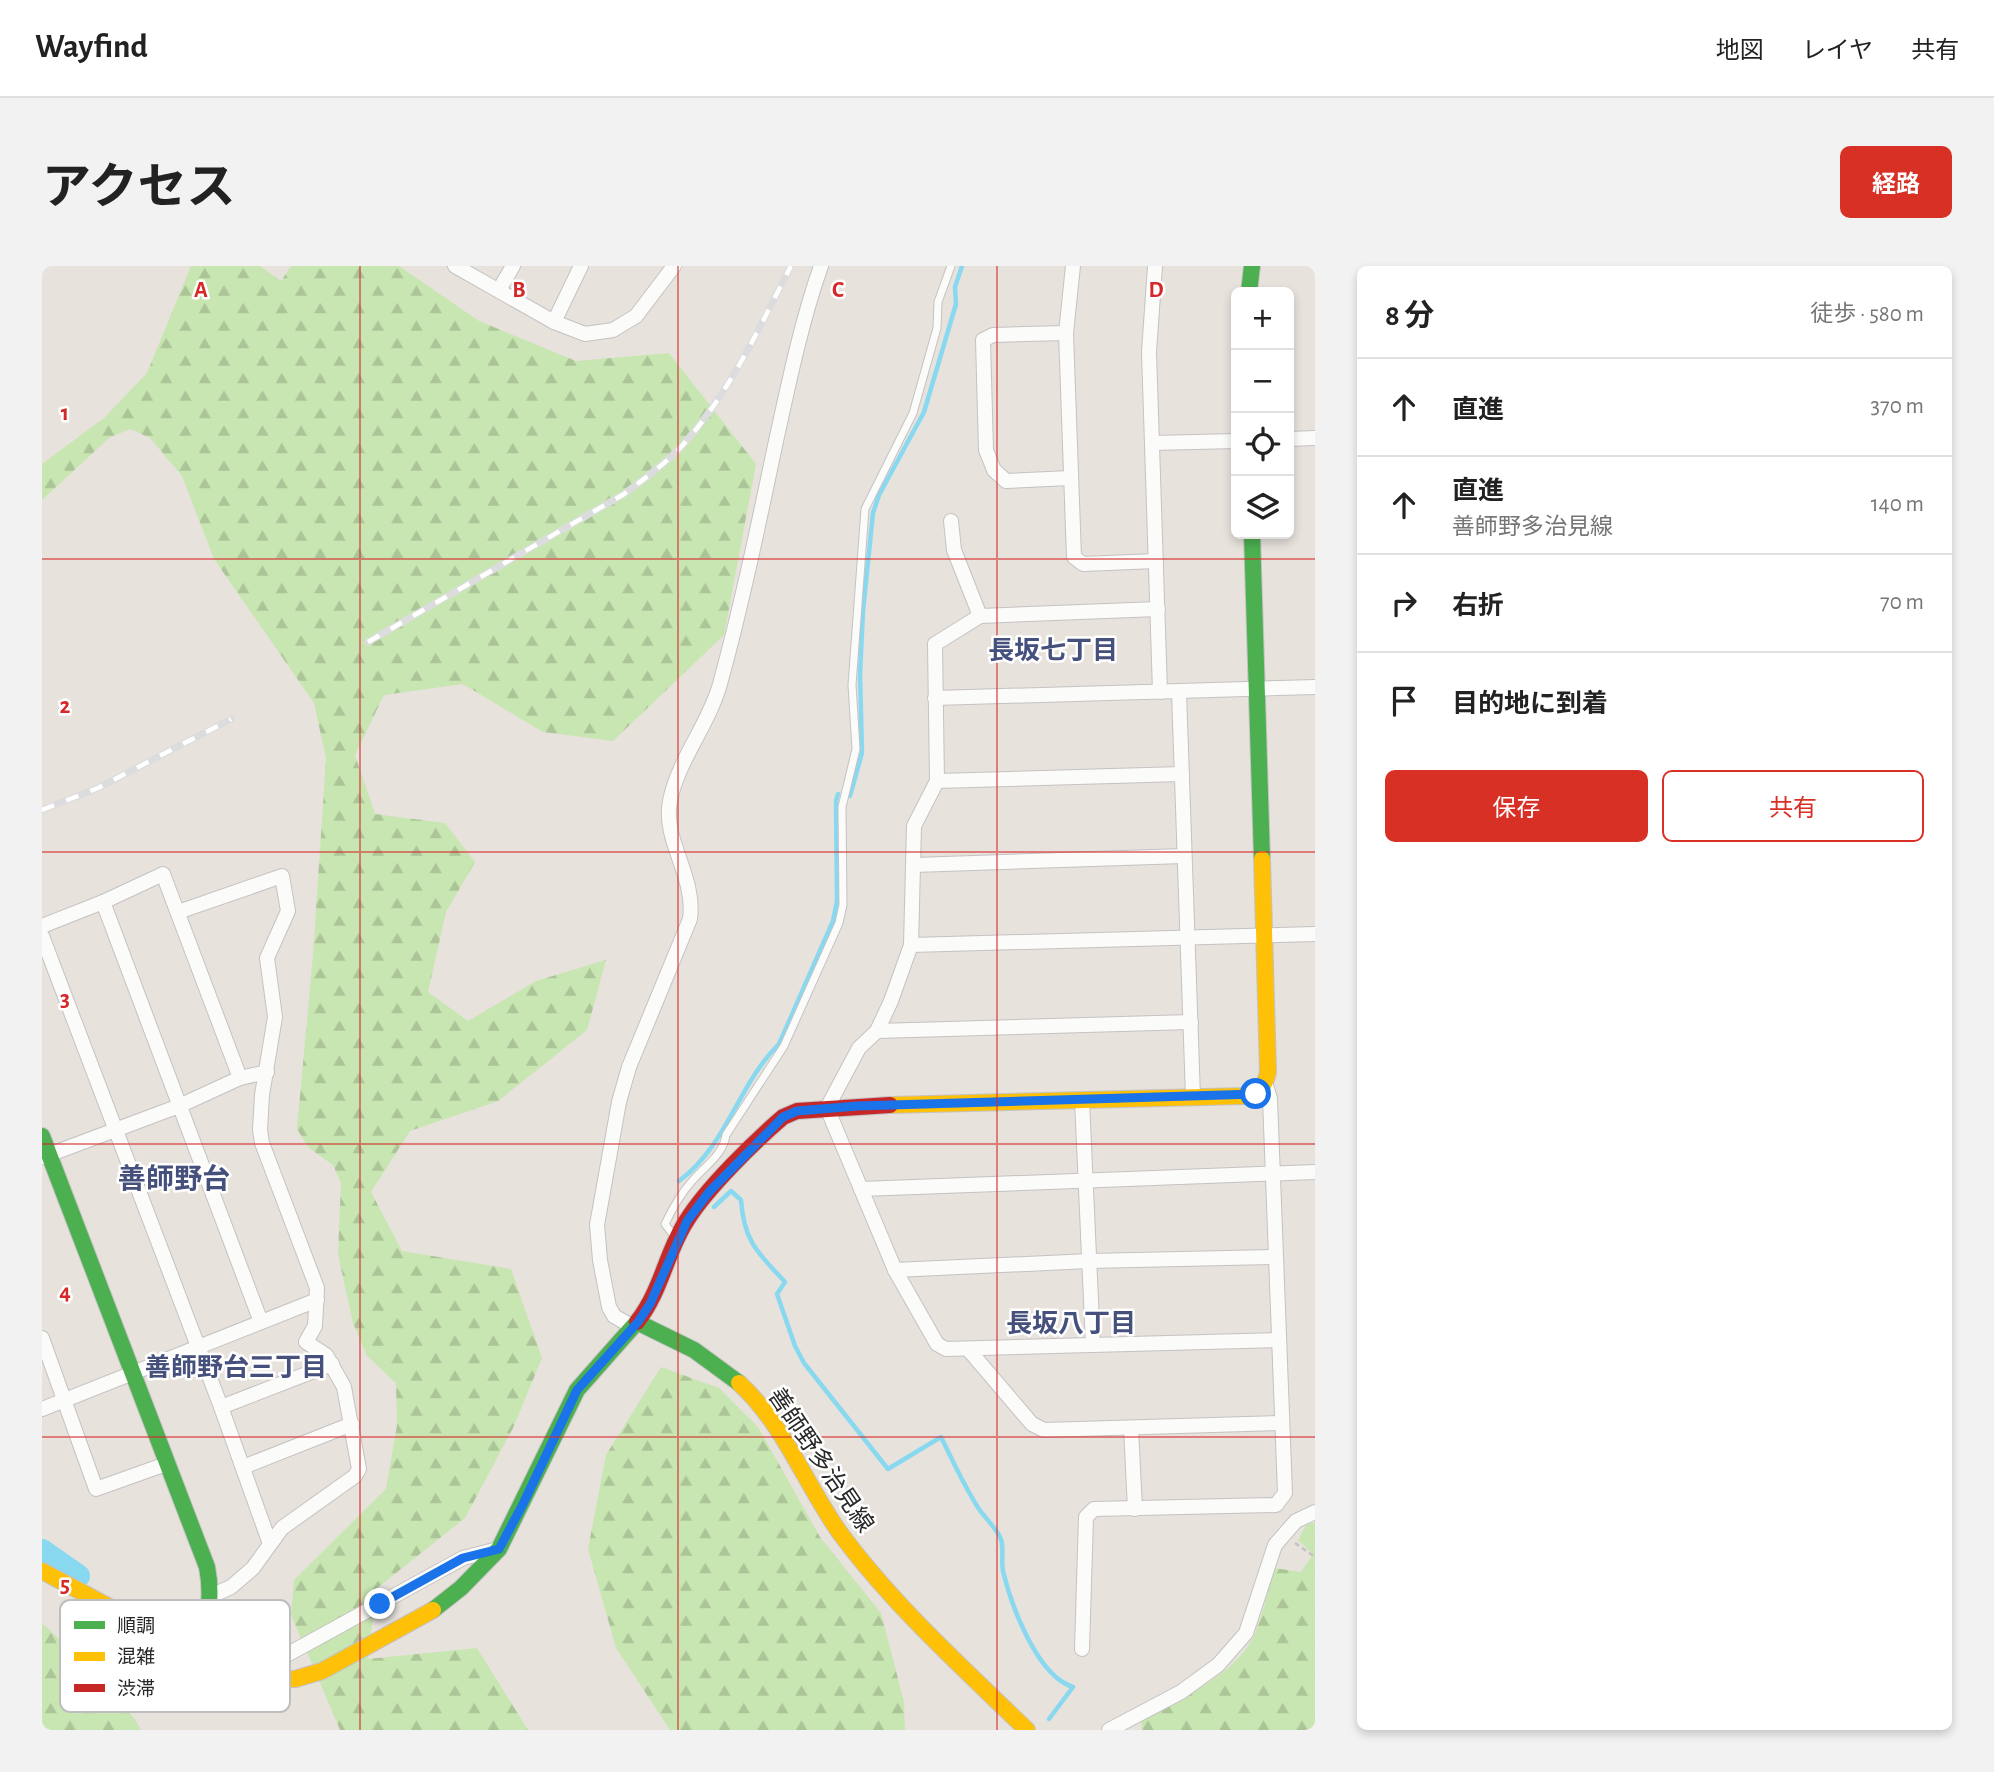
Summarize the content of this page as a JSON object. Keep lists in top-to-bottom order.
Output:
{
  "streets": {
    "street": ["善師野多治見線"]
  },
  "districts": [
    "長坂七丁目",
    "善師野台",
    "長坂八丁目",
    "善師野台三丁目"
  ],
  "legend": ["順調", "混雑", "渋滞"],
  "page": {
    "header": "Wayfind",
    "nav": ["地図", "レイヤ", "共有"],
    "title": "アクセス",
    "buttons": [
      "経路",
      ["保存", "共有"]
    ],
    "heading": ["8 分", "徒歩 · 580 m"],
    "map_buttons": ["+", "−"],
    "list": [
      ["直進", "370 m"],
      ["直進", "善師野多治見線", "140 m"],
      ["右折", "70 m"],
      "目的地に到着"
    ]
  },
  "grid": {
    "columns": [
      "A",
      "B",
      "C",
      "D"
    ],
    "rows": [
      "1",
      "2",
      "3",
      "4",
      "5"
    ]
  }
}
